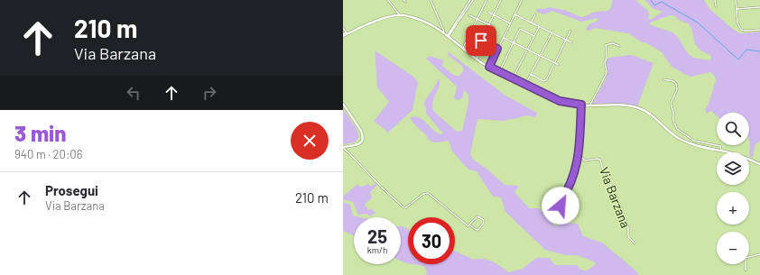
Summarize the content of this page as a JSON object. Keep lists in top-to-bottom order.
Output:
{
  "streets": {
    "street": ["Via Barzana"]
  },
  "page": {
    "turn": ["210 m", "Via Barzana"],
    "heading": ["3 min", "940 m · 20:06"],
    "map_buttons": ["+", "−"],
    "list": [
      {
        "name": "Prosegui",
        "note": "Via Barzana",
        "value": "210 m"
      }
    ],
    "speed": "25 km/h",
    "limit": "30"
  }
}
